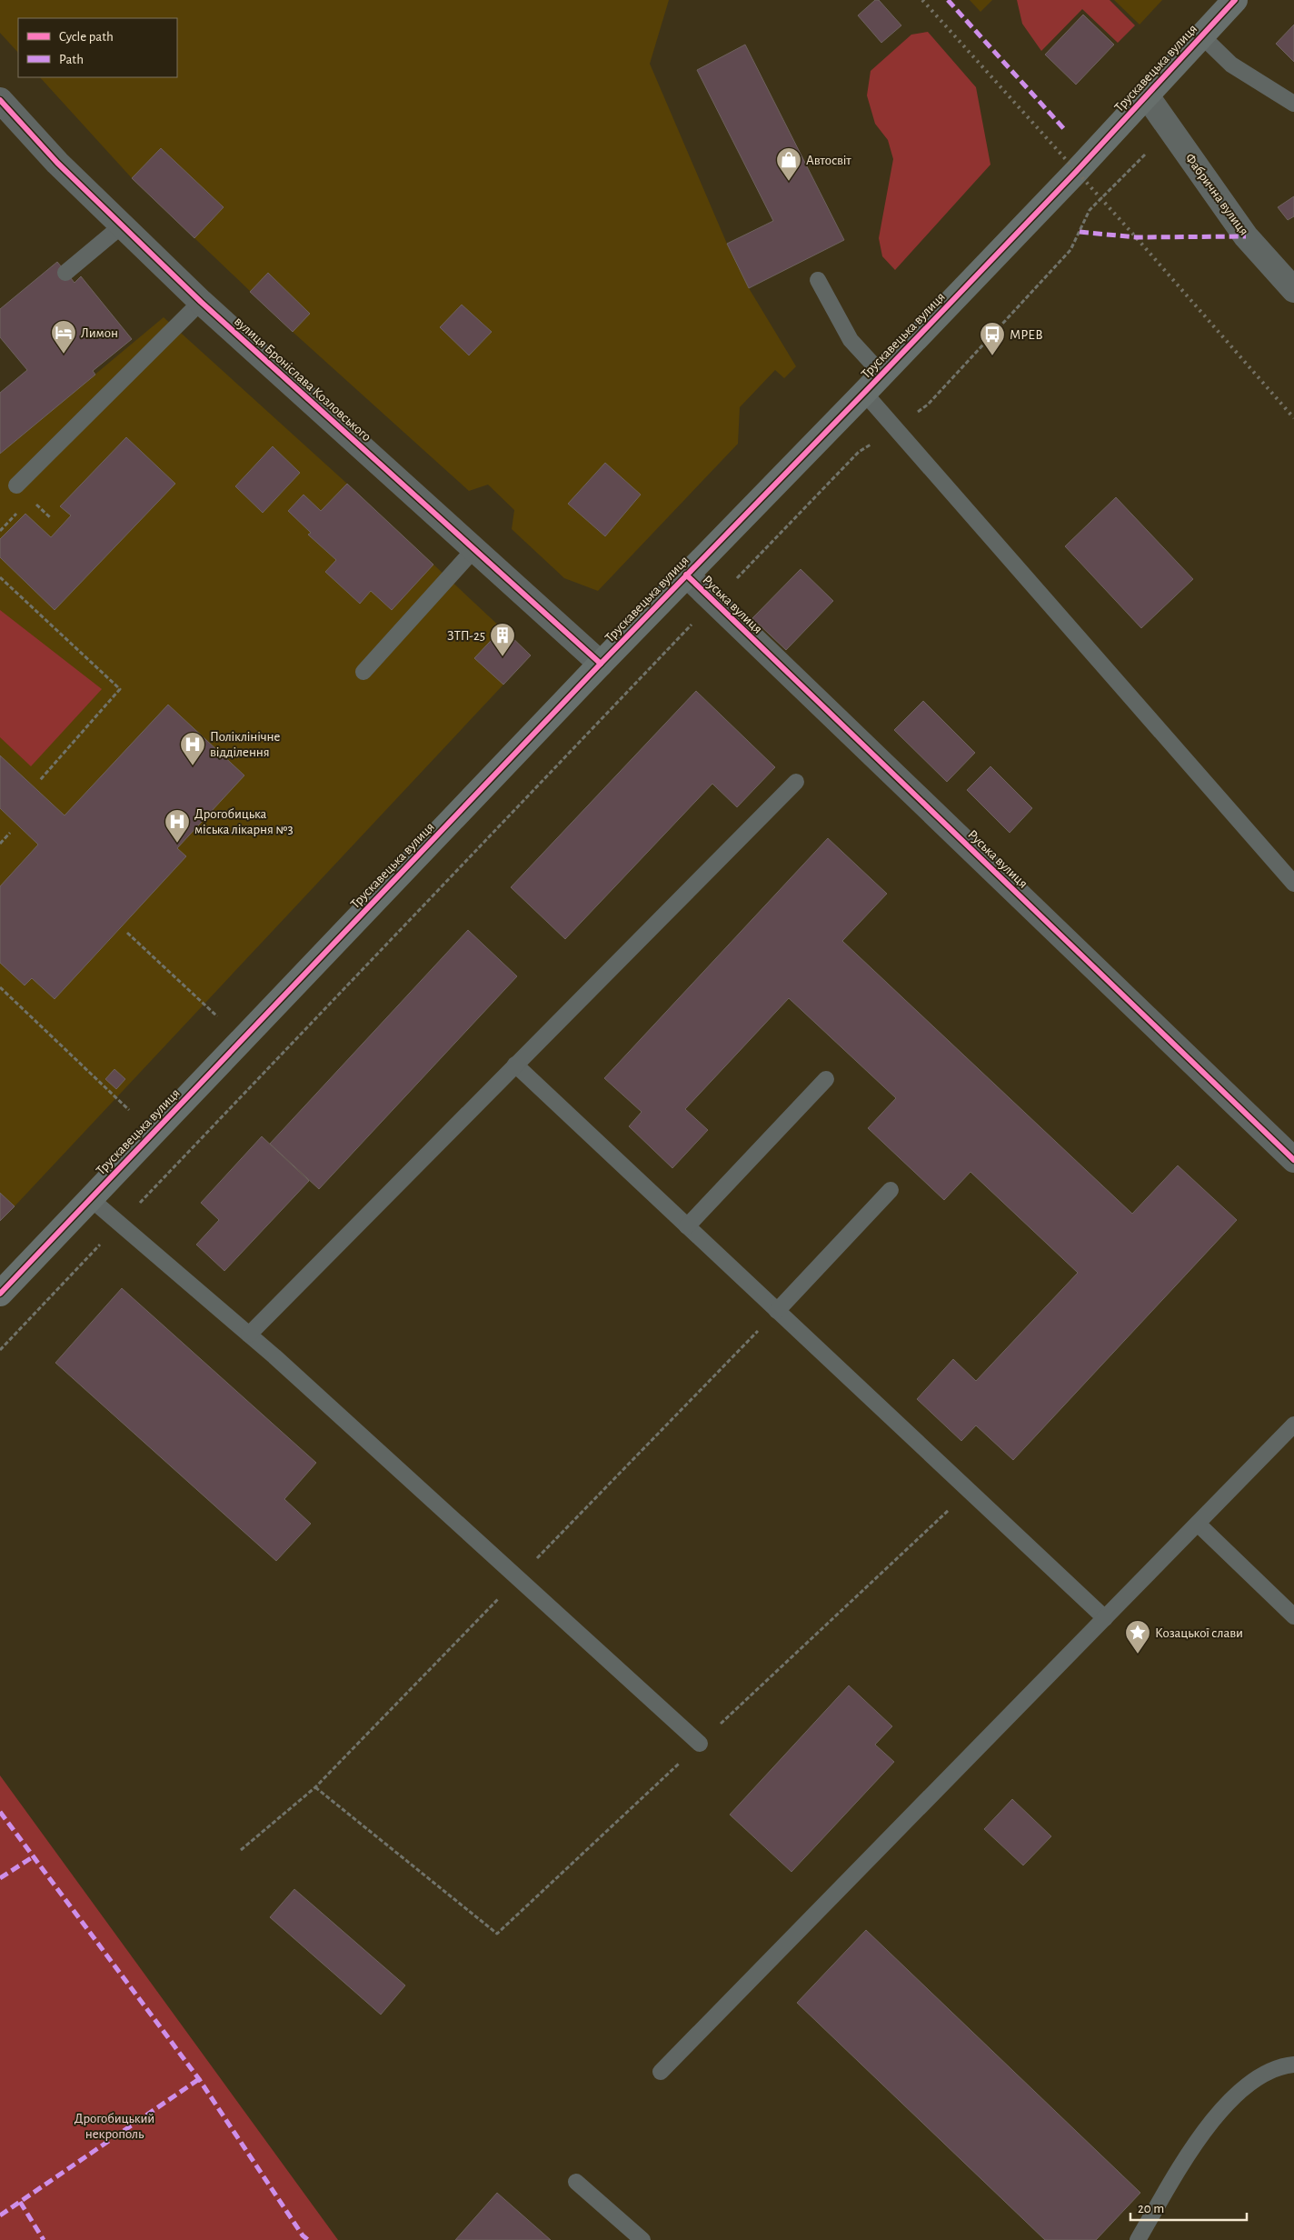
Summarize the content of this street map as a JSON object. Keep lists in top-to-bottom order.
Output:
{
  "streets": {
    "main road": ["Трускавецька вулиця"],
    "street": ["Фабрична вулиця", "вулиця Броніслава Козловського", "Руська вулиця"]
  },
  "crossings": [
    ["Трускавецька вулиця", "Фабрична вулиця"],
    ["Трускавецька вулиця", "вулиця Броніслава Козловського"],
    ["Трускавецька вулиця", "Руська вулиця"]
  ],
  "parks": ["Дрогобицький некрополь"],
  "places": {
    "shop": ["Автосвіт"],
    "hotel": ["Лимон"],
    "bus stop": ["МРЕВ"],
    "building": ["ЗТП-25"],
    "hospital": ["Поліклінічне відділення", "Дрогобицька міська лікарня №3"],
    "place": ["Козацької слави"]
  },
  "legend": ["Cycle path", "Path"],
  "scale_bar": "20 m"
}
